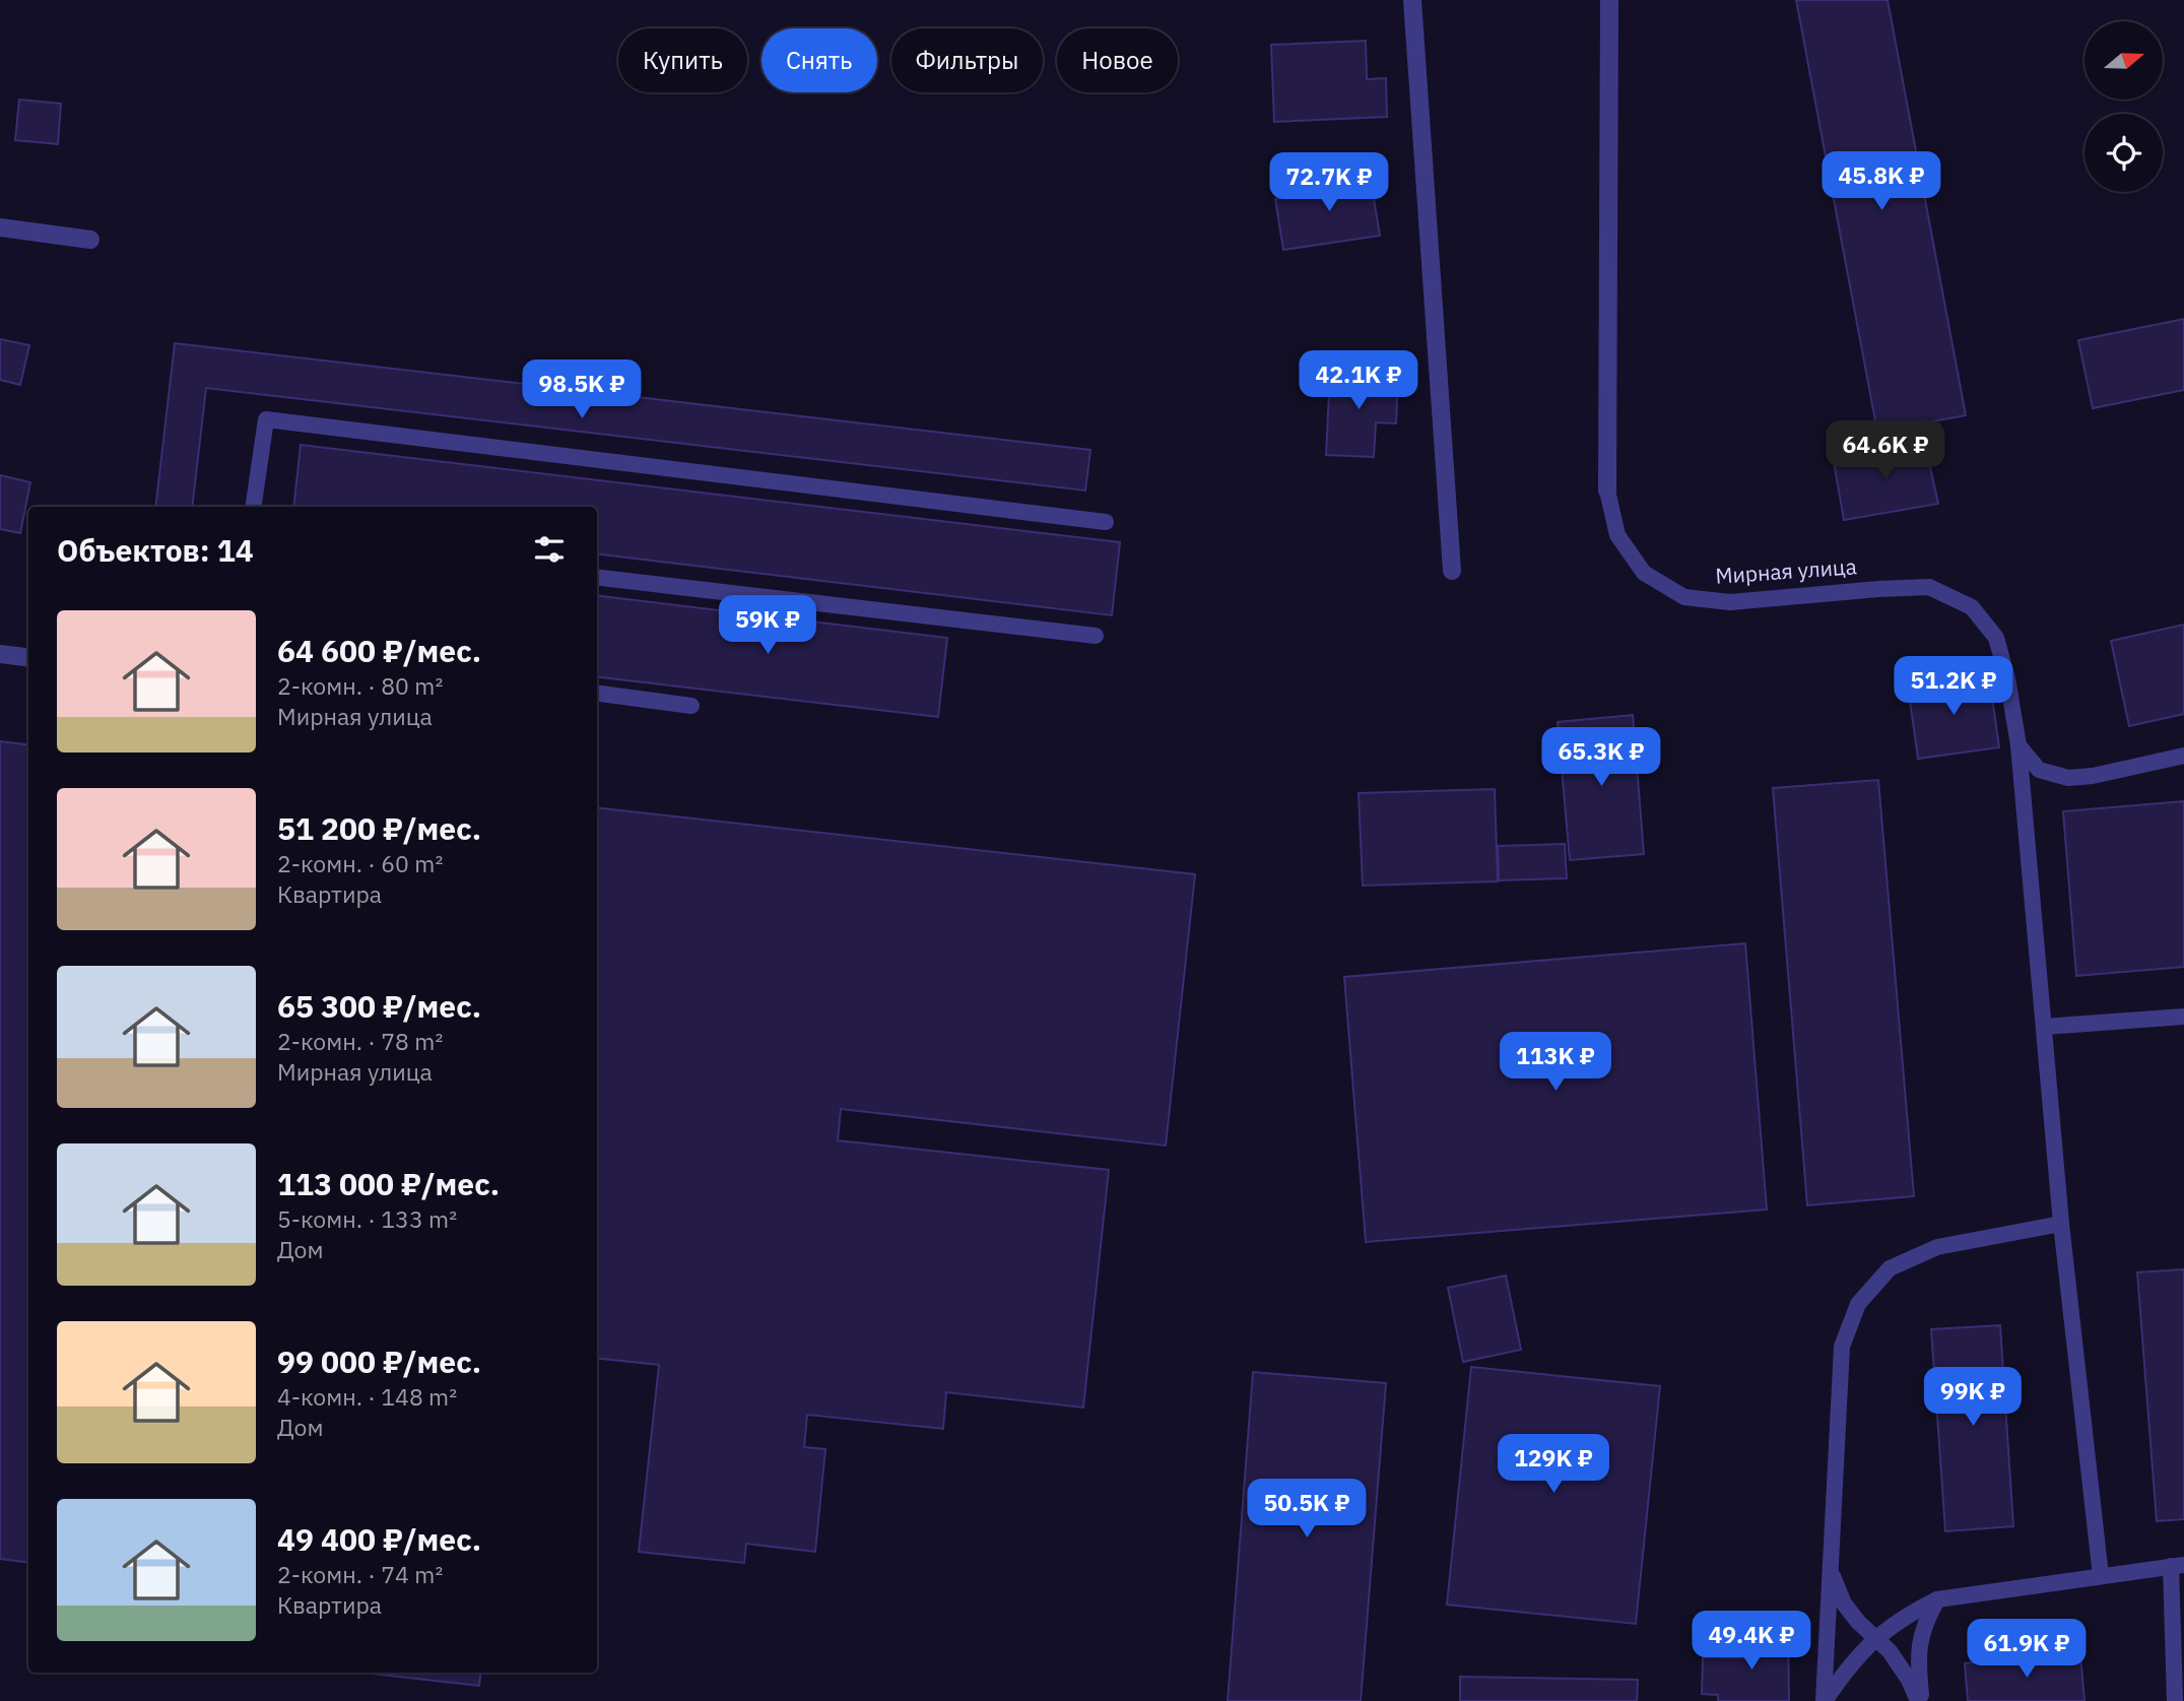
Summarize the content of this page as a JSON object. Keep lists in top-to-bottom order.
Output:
{
  "streets": {
    "street": ["Мирная улица"]
  },
  "north": "right",
  "page": {
    "chip": [
      "Купить",
      "Снять",
      "Фильтры",
      "Новое"
    ],
    "price": [
      "45.8K ₽",
      "72.7K ₽",
      "42.1K ₽",
      "98.5K ₽",
      "64.6K ₽",
      "59K ₽",
      "51.2K ₽",
      "65.3K ₽",
      "113K ₽",
      "99K ₽",
      "129K ₽",
      "50.5K ₽",
      "49.4K ₽",
      "61.9K ₽"
    ],
    "heading": "Объектов: 14",
    "list": [
      {
        "name": "64 600 ₽/мес.",
        "note": "2-комн. · 80 m² · Мирная улица"
      },
      {
        "name": "51 200 ₽/мес.",
        "note": "2-комн. · 60 m² · Квартира"
      },
      {
        "name": "65 300 ₽/мес.",
        "note": "2-комн. · 78 m² · Мирная улица"
      },
      {
        "name": "113 000 ₽/мес.",
        "note": "5-комн. · 133 m² · Дом"
      },
      {
        "name": "99 000 ₽/мес.",
        "note": "4-комн. · 148 m² · Дом"
      },
      {
        "name": "49 400 ₽/мес.",
        "note": "2-комн. · 74 m² · Квартира"
      }
    ]
  }
}
